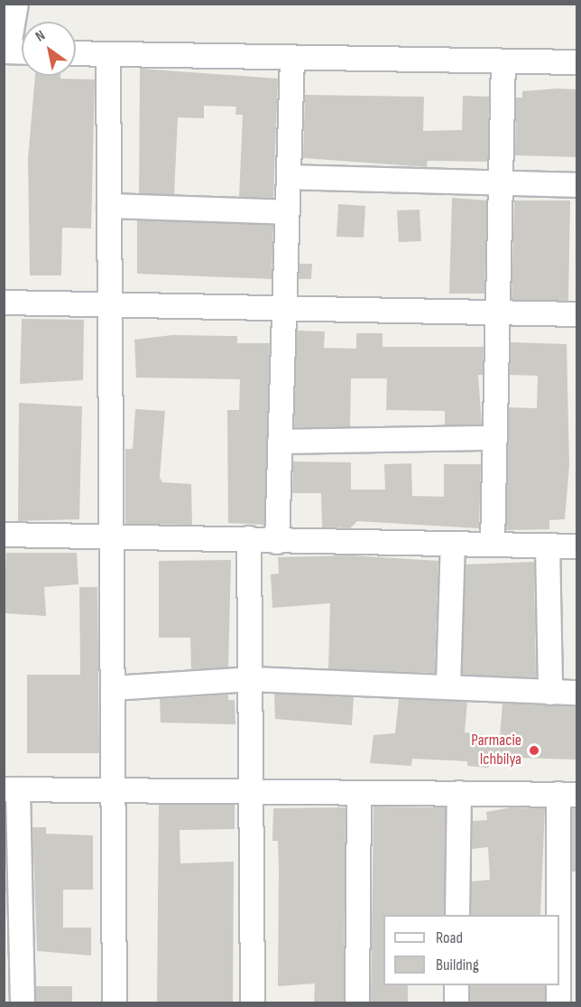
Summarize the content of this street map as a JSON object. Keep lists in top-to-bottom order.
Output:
{
  "places": ["Parmacie Ichbilya"],
  "legend": ["Road", "Building"],
  "north": "top left"
}
